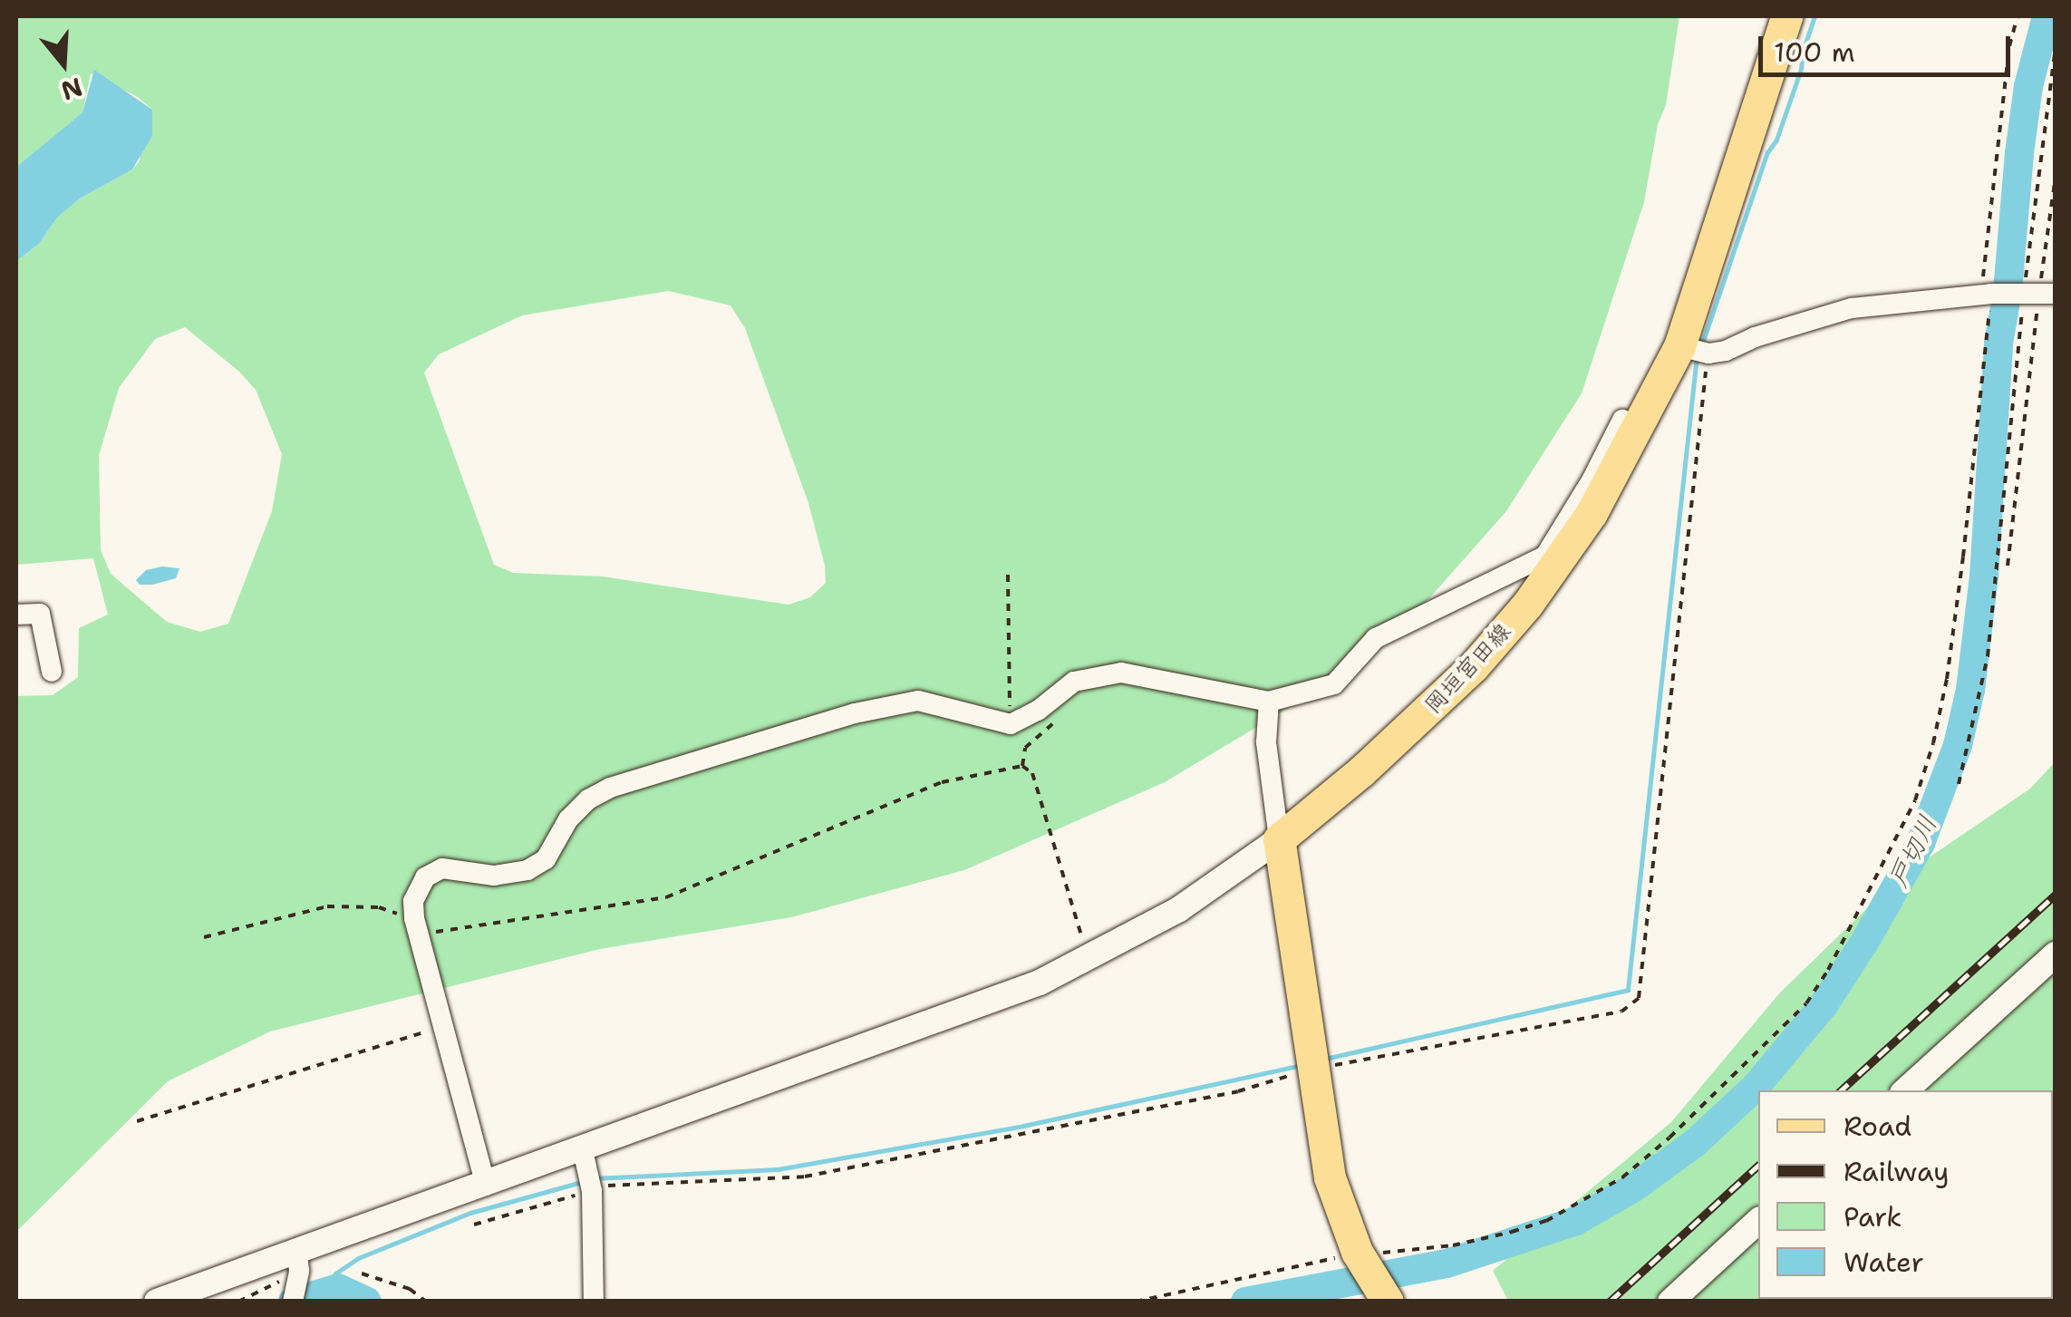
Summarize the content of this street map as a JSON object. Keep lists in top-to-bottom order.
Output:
{
  "streets": {
    "main road": ["岡垣宮田線"]
  },
  "water": ["戸切川"],
  "legend": [
    "Road",
    "Railway",
    "Park",
    "Water"
  ],
  "scale_bar": "100 m",
  "north": "bottom"
}
